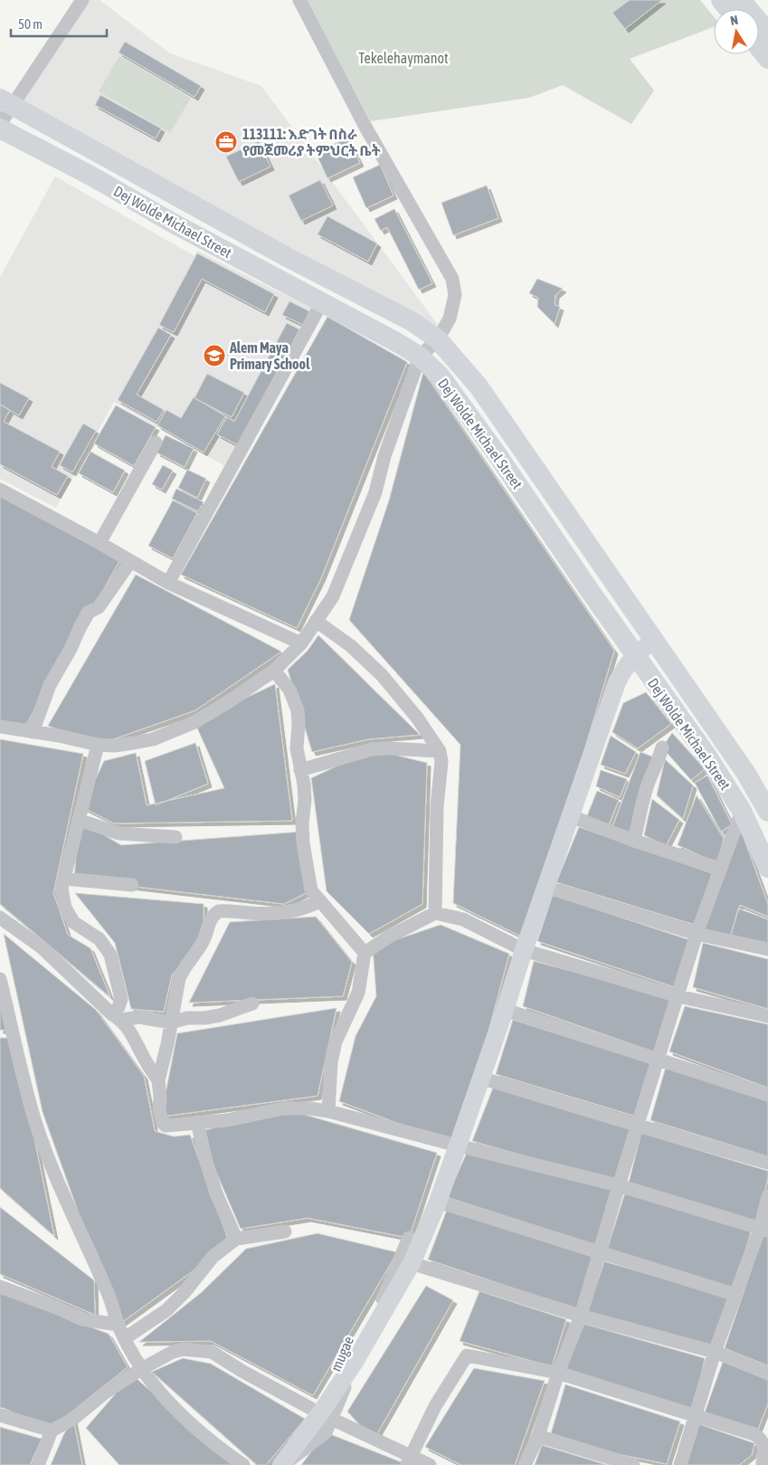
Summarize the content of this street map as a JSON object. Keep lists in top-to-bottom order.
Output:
{
  "streets": {
    "main road": ["Dej Wolde Michael Street"],
    "street": ["mugae"]
  },
  "parks": ["Tekelehaymanot"],
  "places": {
    "office": ["113111: እድገት በስራ የመጀመሪያ ትምህርት ቤት"],
    "school or university": ["Alem Maya Primary School"]
  },
  "scale_bar": "50 m",
  "north": "top"
}
